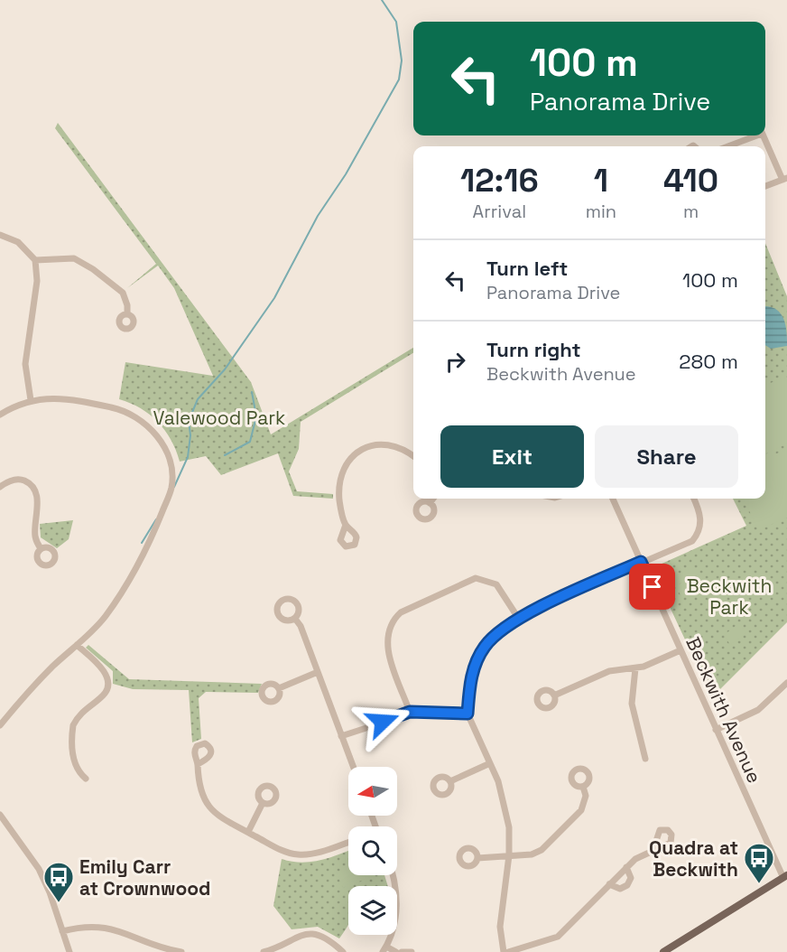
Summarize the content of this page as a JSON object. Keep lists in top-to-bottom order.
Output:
{
  "streets": {
    "street": ["Beckwith Avenue"]
  },
  "parks": ["Valewood Park", "Beckwith Park"],
  "places": {
    "bus stop": ["Quadra at Beckwith", "Emily Carr at Crownwood"]
  },
  "north": "left",
  "page": {
    "turn": ["100 m", "Panorama Drive"],
    "eta": [
      "12:16",
      "Arrival",
      "1",
      "min",
      "410",
      "m"
    ],
    "list": [
      {
        "name": "Turn left",
        "note": "Panorama Drive",
        "value": "100 m"
      },
      {
        "name": "Turn right",
        "note": "Beckwith Avenue",
        "value": "280 m"
      }
    ],
    "buttons": ["Exit", "Share"]
  }
}
